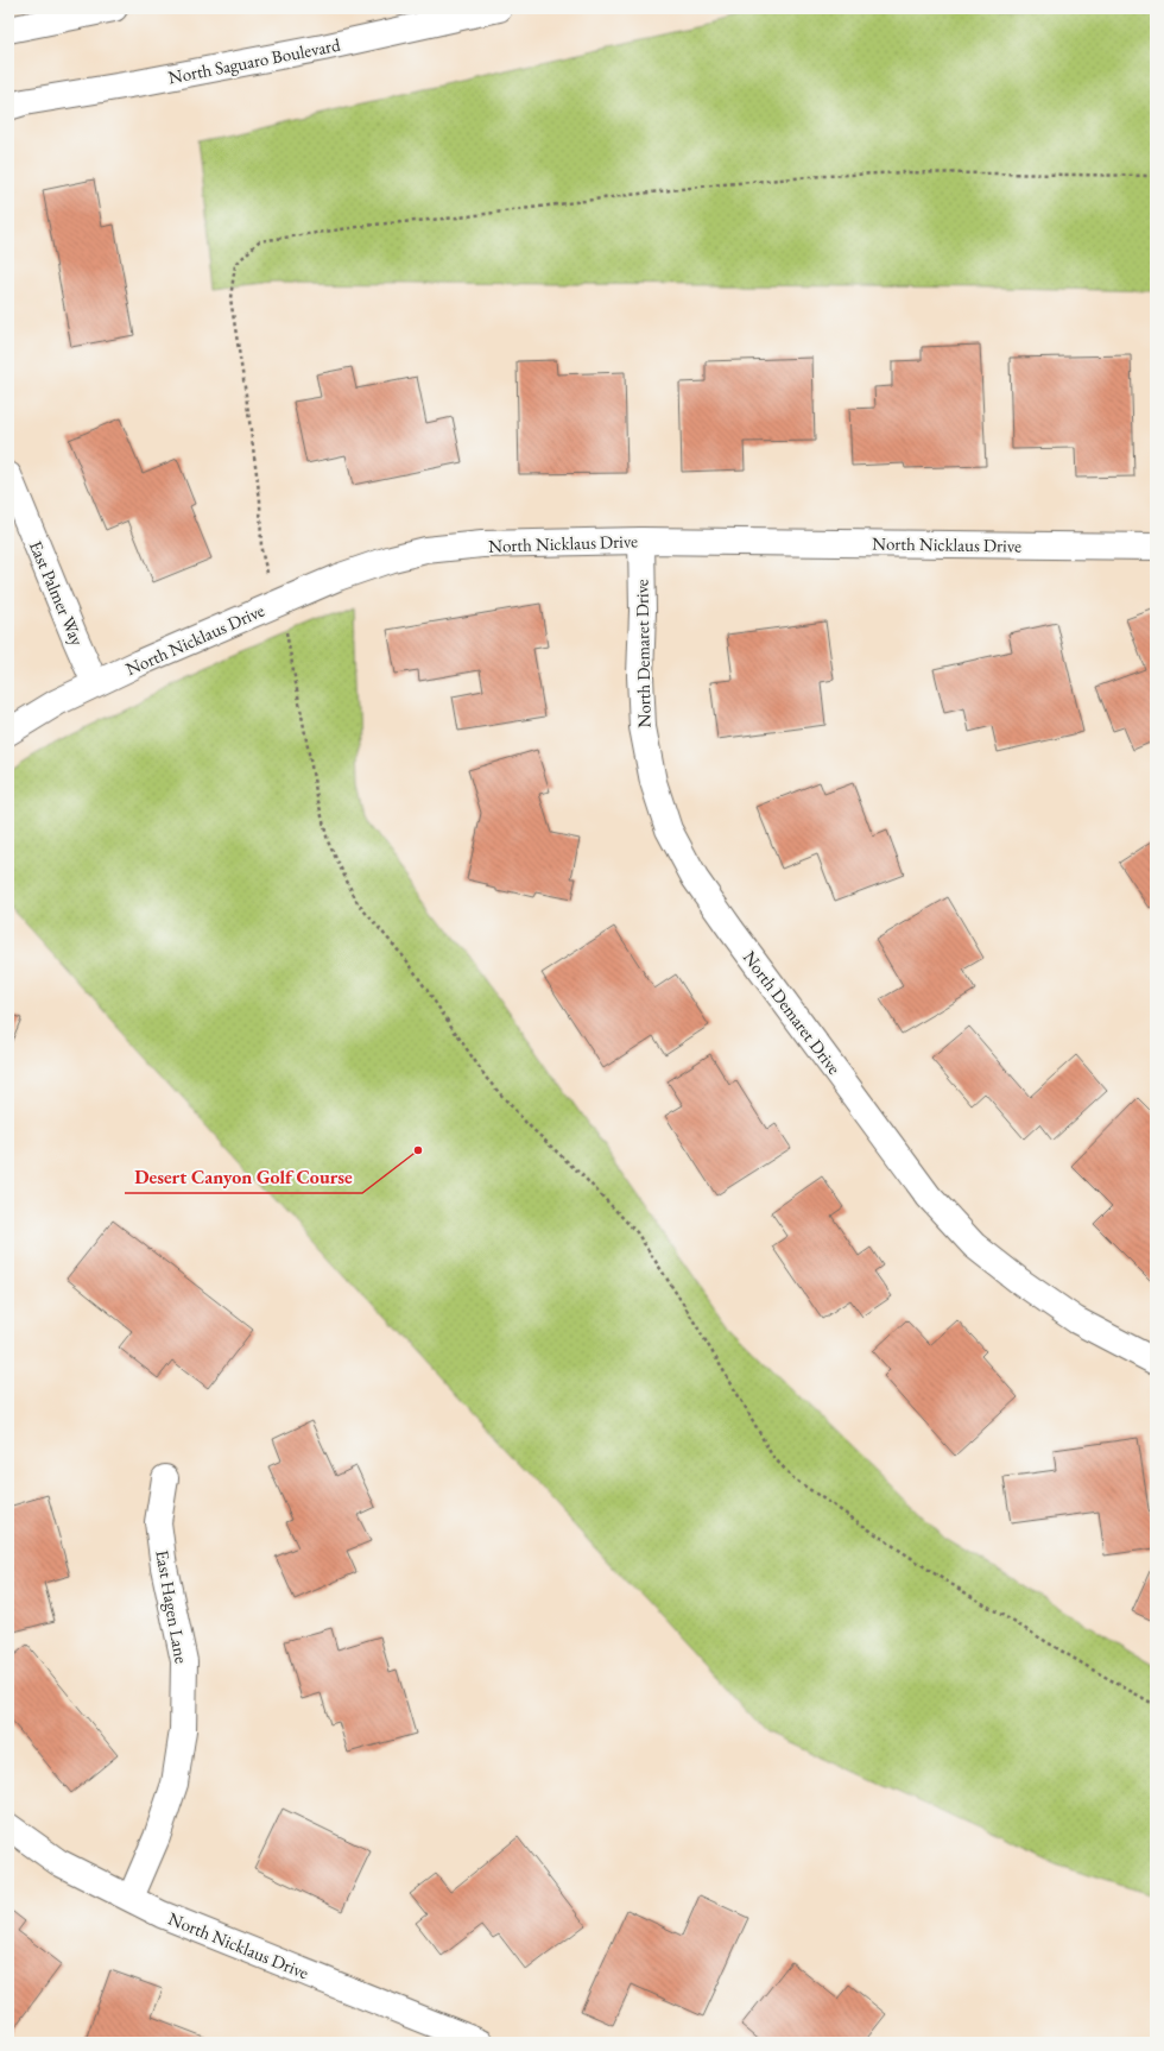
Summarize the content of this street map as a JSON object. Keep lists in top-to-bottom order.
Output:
{
  "streets": {
    "street": [
      "North Saguaro Boulevard",
      "North Nicklaus Drive",
      "East Palmer Way",
      "North Demaret Drive",
      "East Hagen Lane"
    ]
  },
  "crossings": [
    ["North Nicklaus Drive", "East Palmer Way"],
    ["North Nicklaus Drive", "North Demaret Drive"],
    ["North Nicklaus Drive", "East Hagen Lane"]
  ],
  "places": ["Desert Canyon Golf Course"]
}
